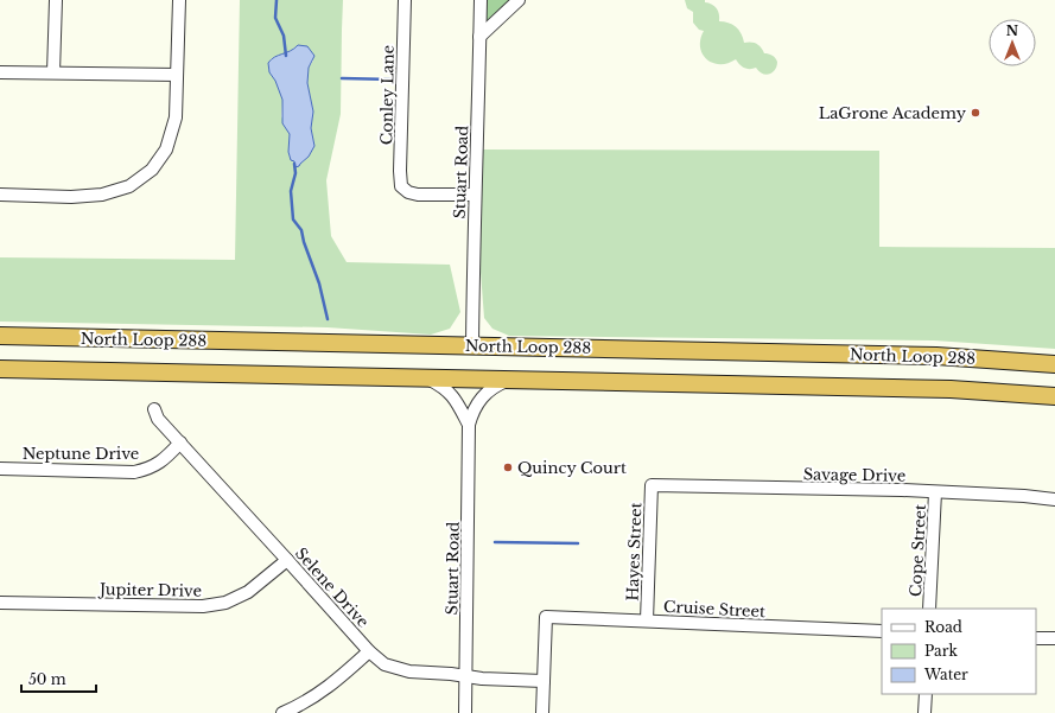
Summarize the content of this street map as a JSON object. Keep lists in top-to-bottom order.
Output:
{
  "streets": {
    "highway": ["North Loop 288"],
    "street": [
      "Conley Lane",
      "Stuart Road",
      "Neptune Drive",
      "Savage Drive",
      "Cope Street",
      "Hayes Street",
      "Selene Drive",
      "Jupiter Drive",
      "Cruise Street"
    ]
  },
  "crossings": [
    ["Conley Lane", "Stuart Road"],
    ["Stuart Road", "North Loop 288"],
    ["Stuart Road", "Selene Drive"],
    ["Neptune Drive", "Selene Drive"],
    ["Savage Drive", "Cope Street"],
    ["Savage Drive", "Hayes Street"],
    ["Hayes Street", "Cruise Street"],
    ["Selene Drive", "Jupiter Drive"],
    ["Selene Drive", "Cruise Street"]
  ],
  "places": ["LaGrone Academy", "Quincy Court"],
  "legend": ["Road", "Park", "Water"],
  "scale_bar": "50 m",
  "north": "top"
}
